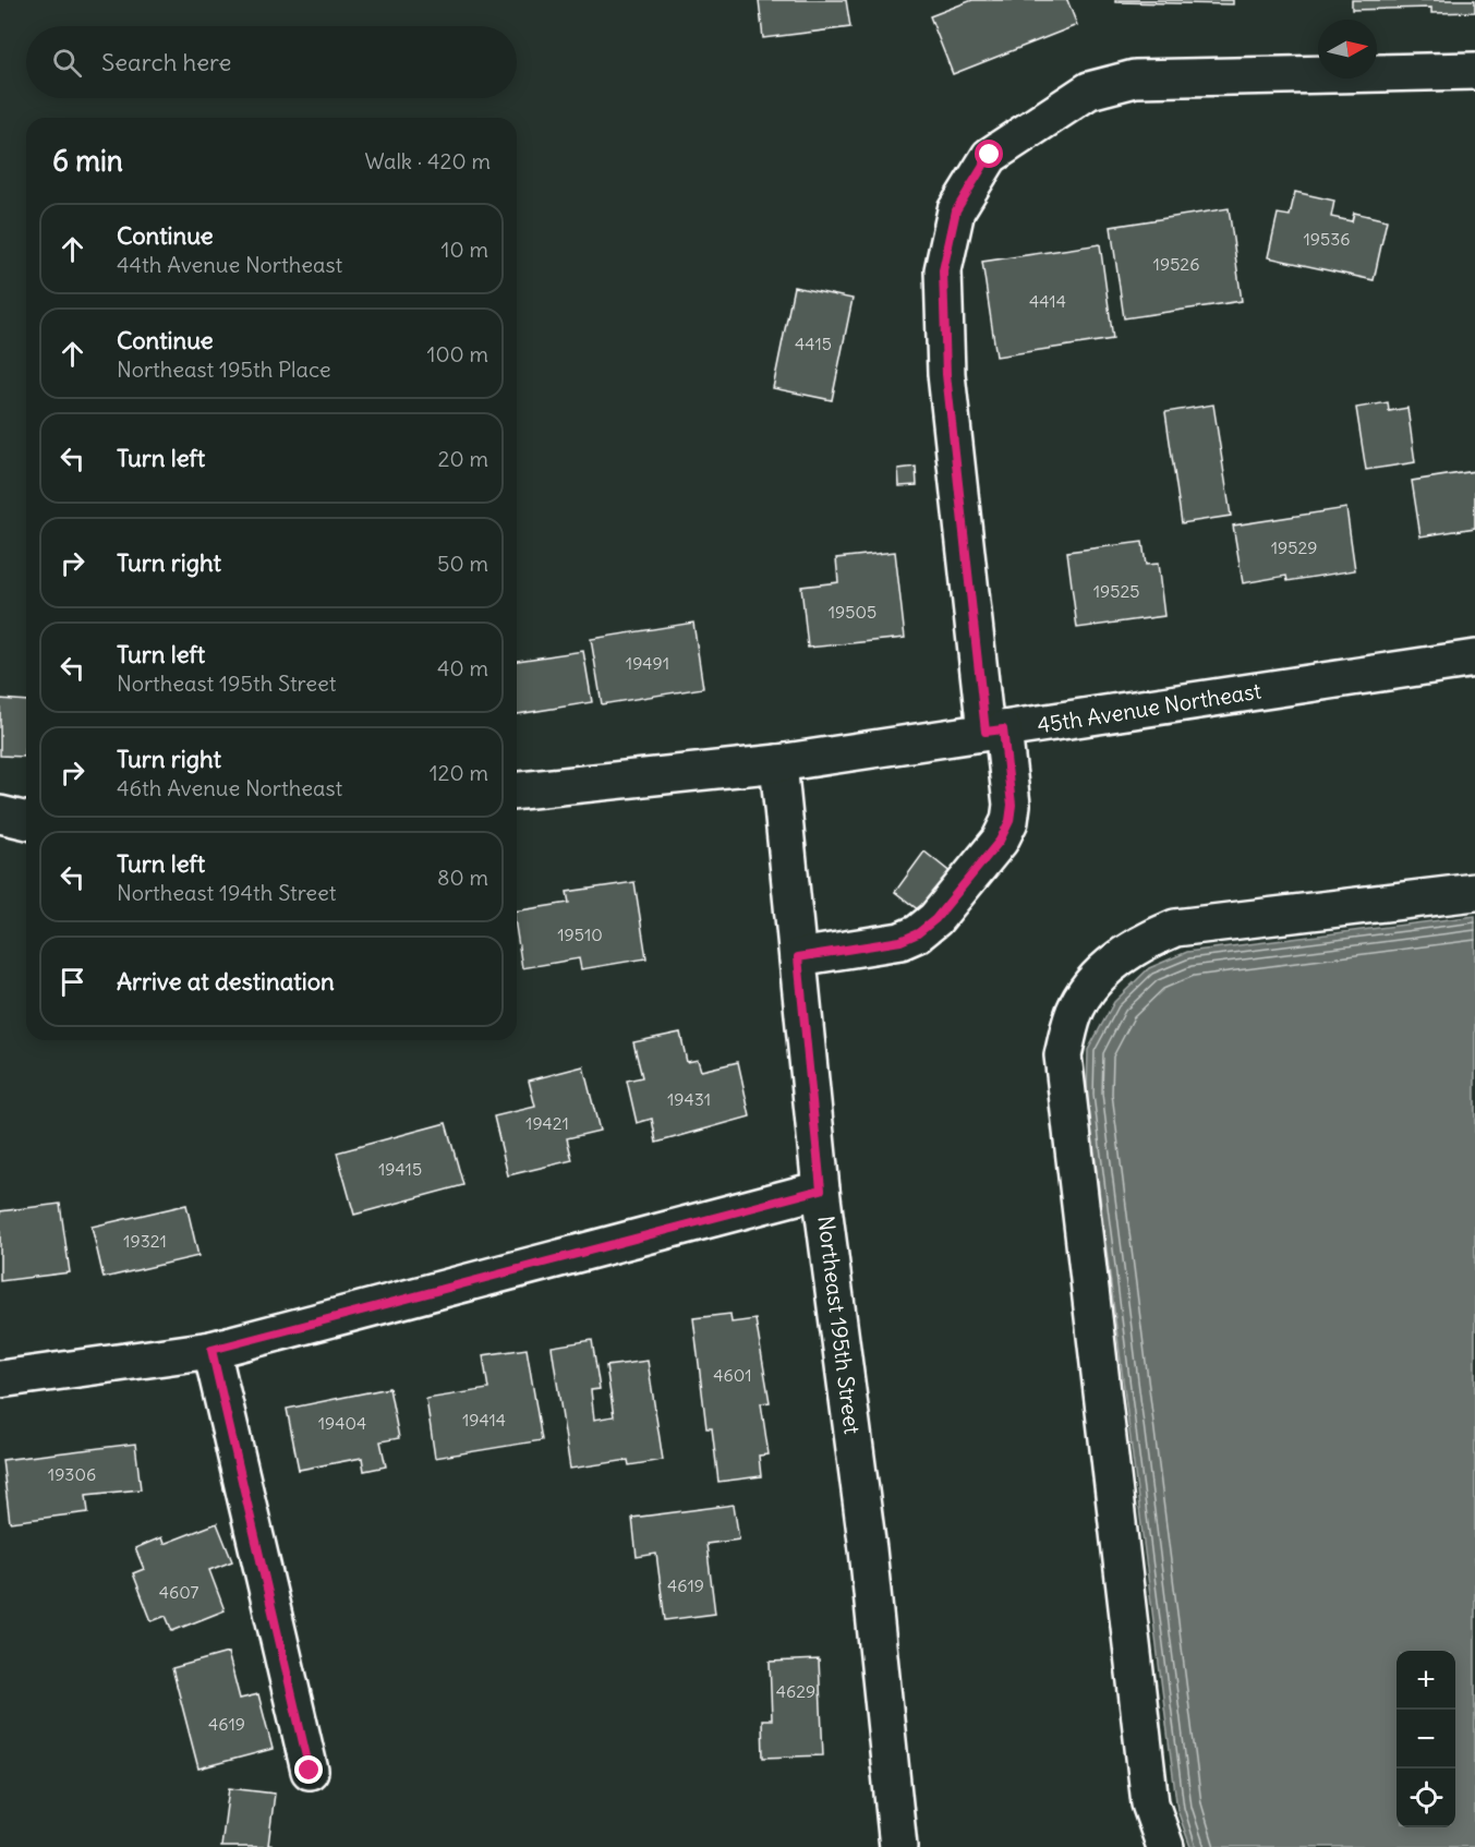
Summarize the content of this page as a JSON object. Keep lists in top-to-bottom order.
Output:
{
  "streets": {
    "street": ["45th Avenue Northeast", "Northeast 195th Street"]
  },
  "crossings": [
    ["45th Avenue Northeast", "Northeast 195th Street"]
  ],
  "house_numbers": [
    "19536",
    "19526",
    "4414",
    "4415",
    "19529",
    "19525",
    "19505",
    "19491",
    "19510",
    "19431",
    "19421",
    "19415",
    "19321",
    "4601",
    "19414",
    "19404",
    "19306",
    "4619",
    "4607",
    "4629",
    "4619"
  ],
  "north": "right",
  "page": {
    "search": "Search here",
    "heading": ["6 min", "Walk · 420 m"],
    "list": [
      ["Continue", "44th Avenue Northeast", "10 m"],
      ["Continue", "Northeast 195th Place", "100 m"],
      ["Turn left", "20 m"],
      ["Turn right", "50 m"],
      ["Turn left", "Northeast 195th Street", "40 m"],
      ["Turn right", "46th Avenue Northeast", "120 m"],
      ["Turn left", "Northeast 194th Street", "80 m"],
      "Arrive at destination"
    ],
    "map_buttons": ["+", "−"]
  }
}
